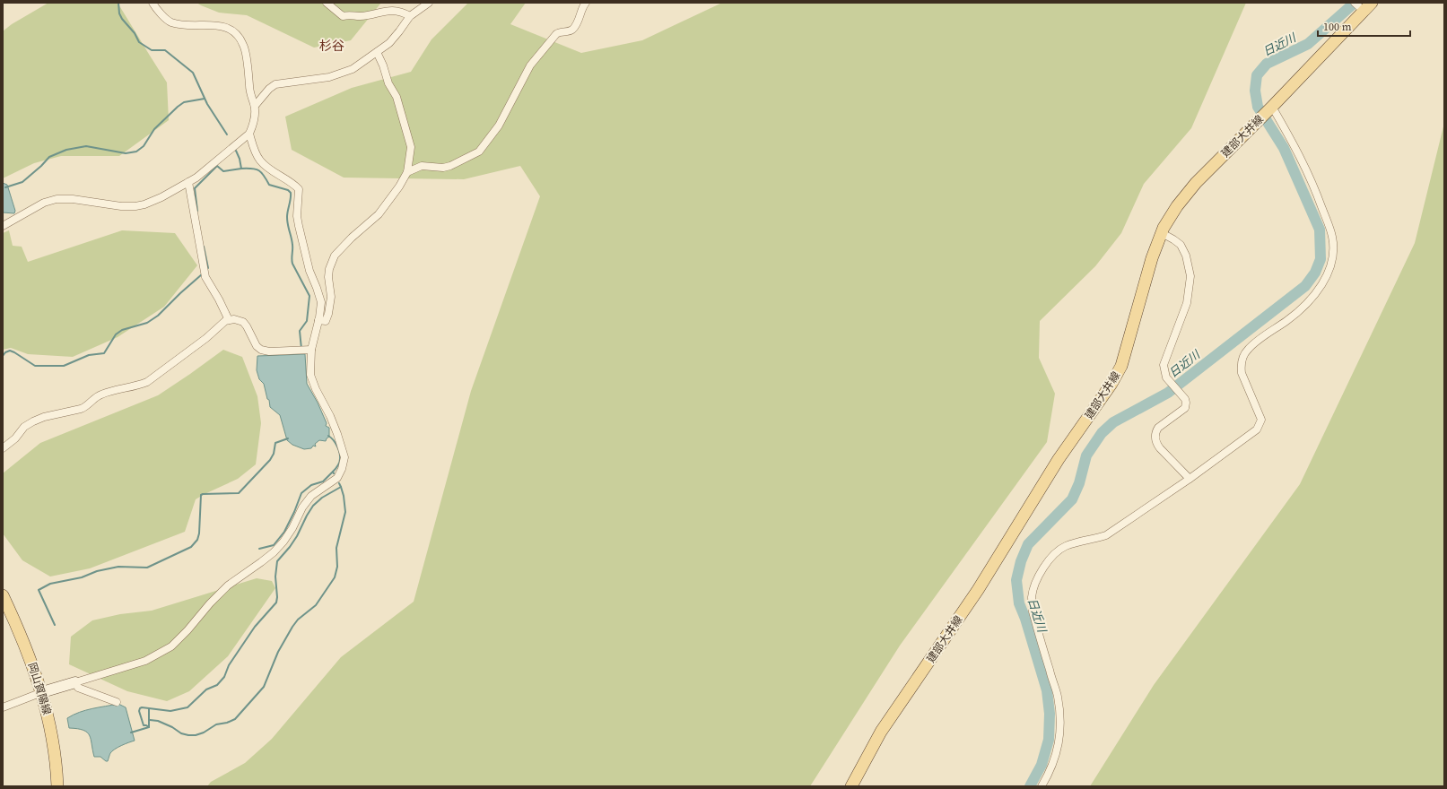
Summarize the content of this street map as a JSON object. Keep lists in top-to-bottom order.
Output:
{
  "streets": {
    "main road": ["建部大井線", "岡山賀陽線"]
  },
  "districts": ["杉谷"],
  "water": ["日近川"],
  "scale_bar": "100 m"
}
